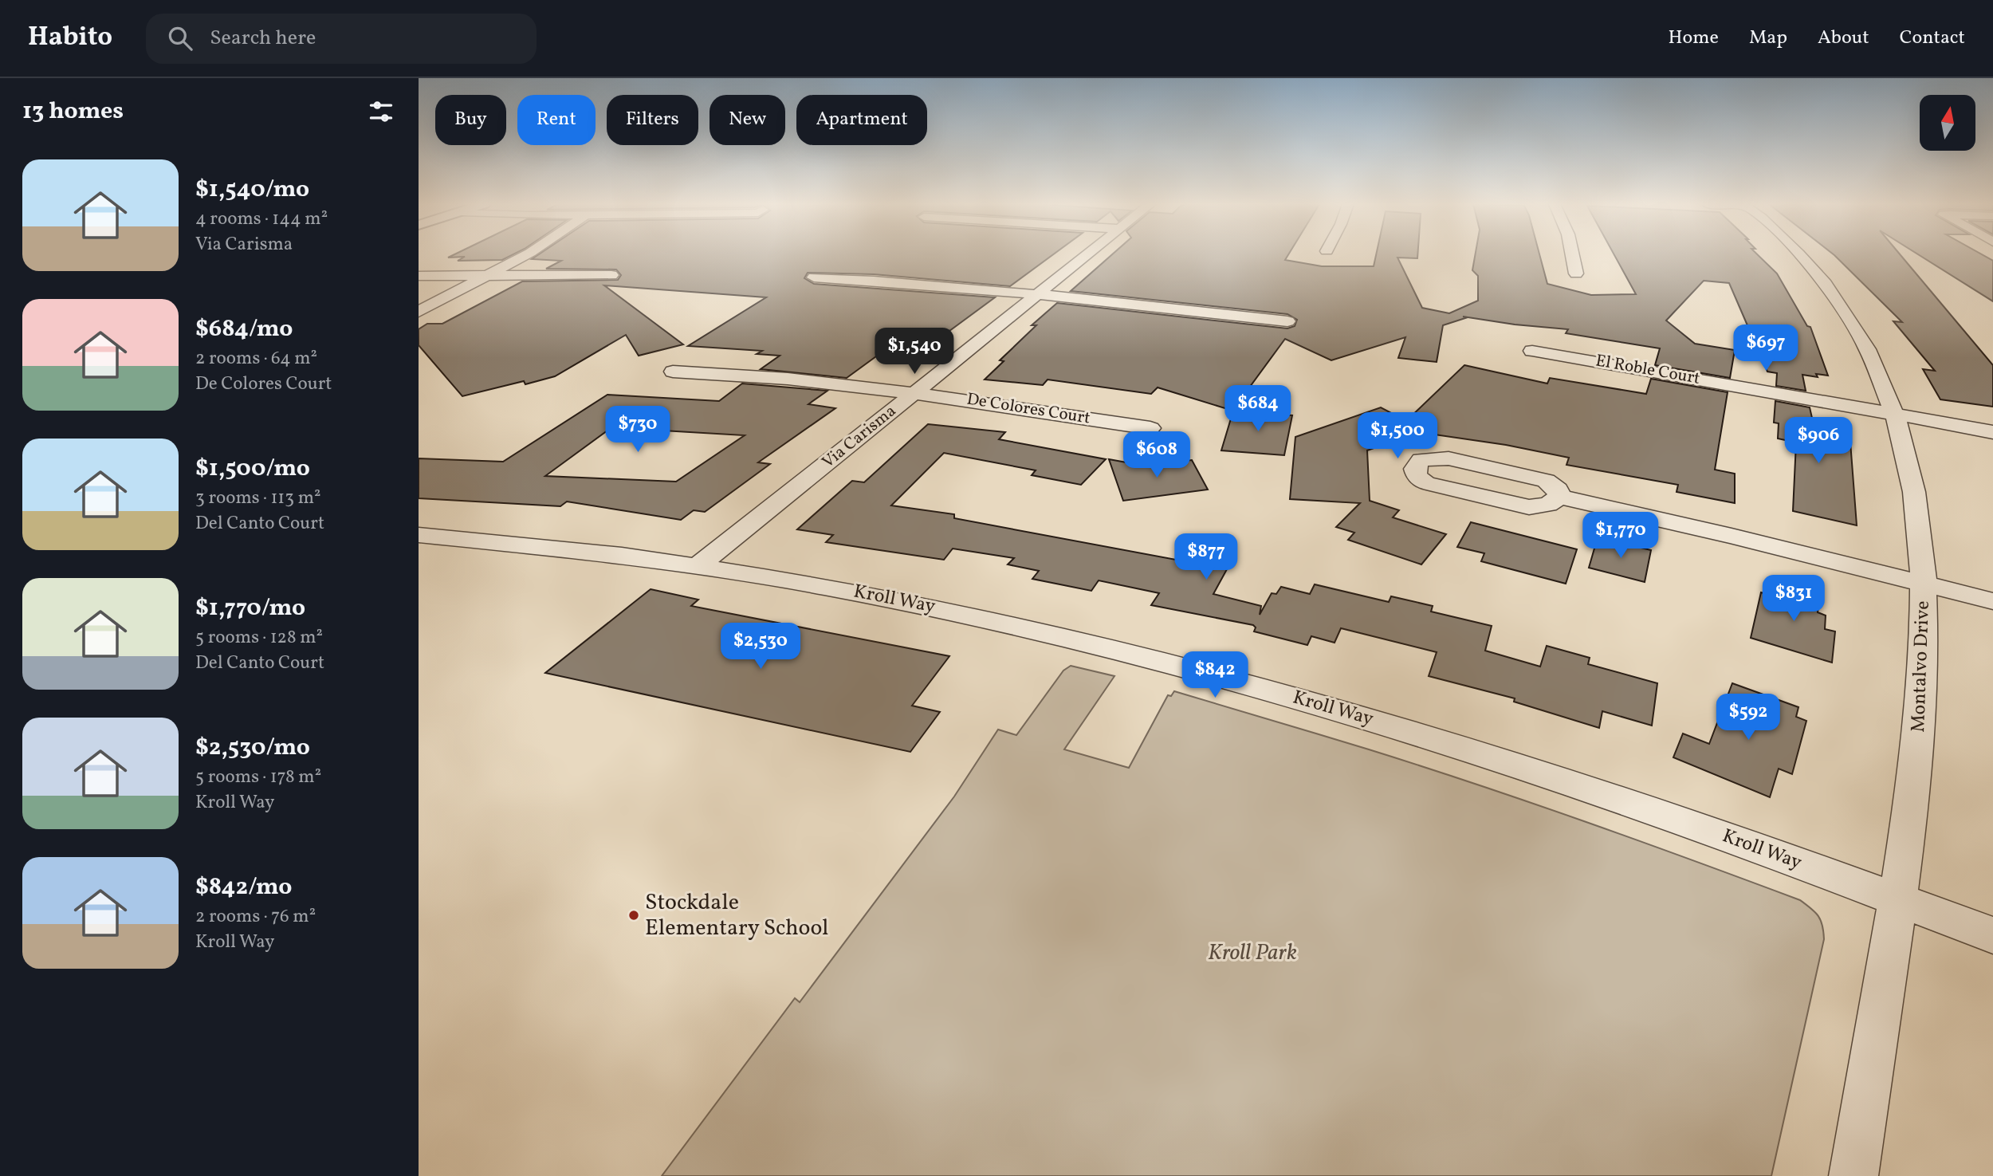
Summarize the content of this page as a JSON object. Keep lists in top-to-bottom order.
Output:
{
  "streets": {
    "street": [
      "El Roble Court",
      "De Colores Court",
      "Via Carisma",
      "Kroll Way",
      "Montalvo Drive"
    ]
  },
  "crossings": [
    ["El Roble Court", "Montalvo Drive"],
    ["De Colores Court", "Via Carisma"],
    ["Via Carisma", "Kroll Way"],
    ["Kroll Way", "Montalvo Drive"]
  ],
  "parks": ["Kroll Park"],
  "places": ["Stockdale Elementary School"],
  "north": "top",
  "page": {
    "header": "Habito",
    "search": "Search here",
    "nav": [
      "Home",
      "Map",
      "About",
      "Contact"
    ],
    "heading": "13 homes",
    "chip": [
      "Buy",
      "Rent",
      "Filters",
      "New",
      "Apartment"
    ],
    "list": [
      {
        "name": "$1,540/mo",
        "note": "4 rooms · 144 m² · Via Carisma"
      },
      {
        "name": "$684/mo",
        "note": "2 rooms · 64 m² · De Colores Court"
      },
      {
        "name": "$1,500/mo",
        "note": "3 rooms · 113 m² · Del Canto Court"
      },
      {
        "name": "$1,770/mo",
        "note": "5 rooms · 128 m² · Del Canto Court"
      },
      {
        "name": "$2,530/mo",
        "note": "5 rooms · 178 m² · Kroll Way"
      },
      {
        "name": "$842/mo",
        "note": "2 rooms · 76 m² · Kroll Way"
      }
    ],
    "price": [
      "$697",
      "$1,540",
      "$684",
      "$730",
      "$1,500",
      "$906",
      "$608",
      "$1,770",
      "$877",
      "$831",
      "$2,530",
      "$842",
      "$592"
    ]
  }
}
